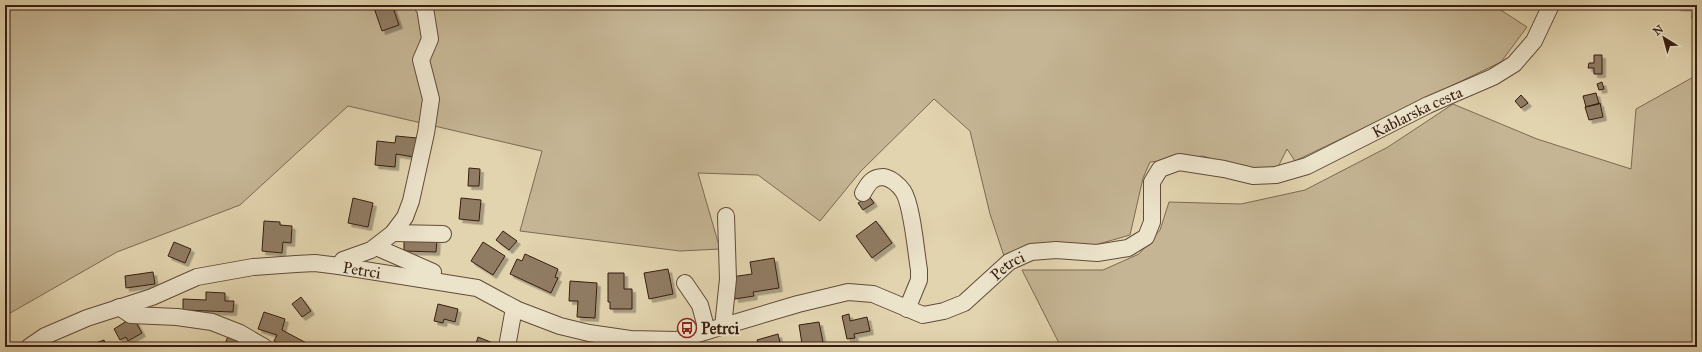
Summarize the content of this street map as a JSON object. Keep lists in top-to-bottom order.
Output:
{
  "streets": {
    "street": ["Kablarska cesta", "Petrci"]
  },
  "crossings": [
    ["Kablarska cesta", "Petrci"]
  ],
  "places": {
    "bus stop": ["Petrci"]
  },
  "north": "top left"
}
